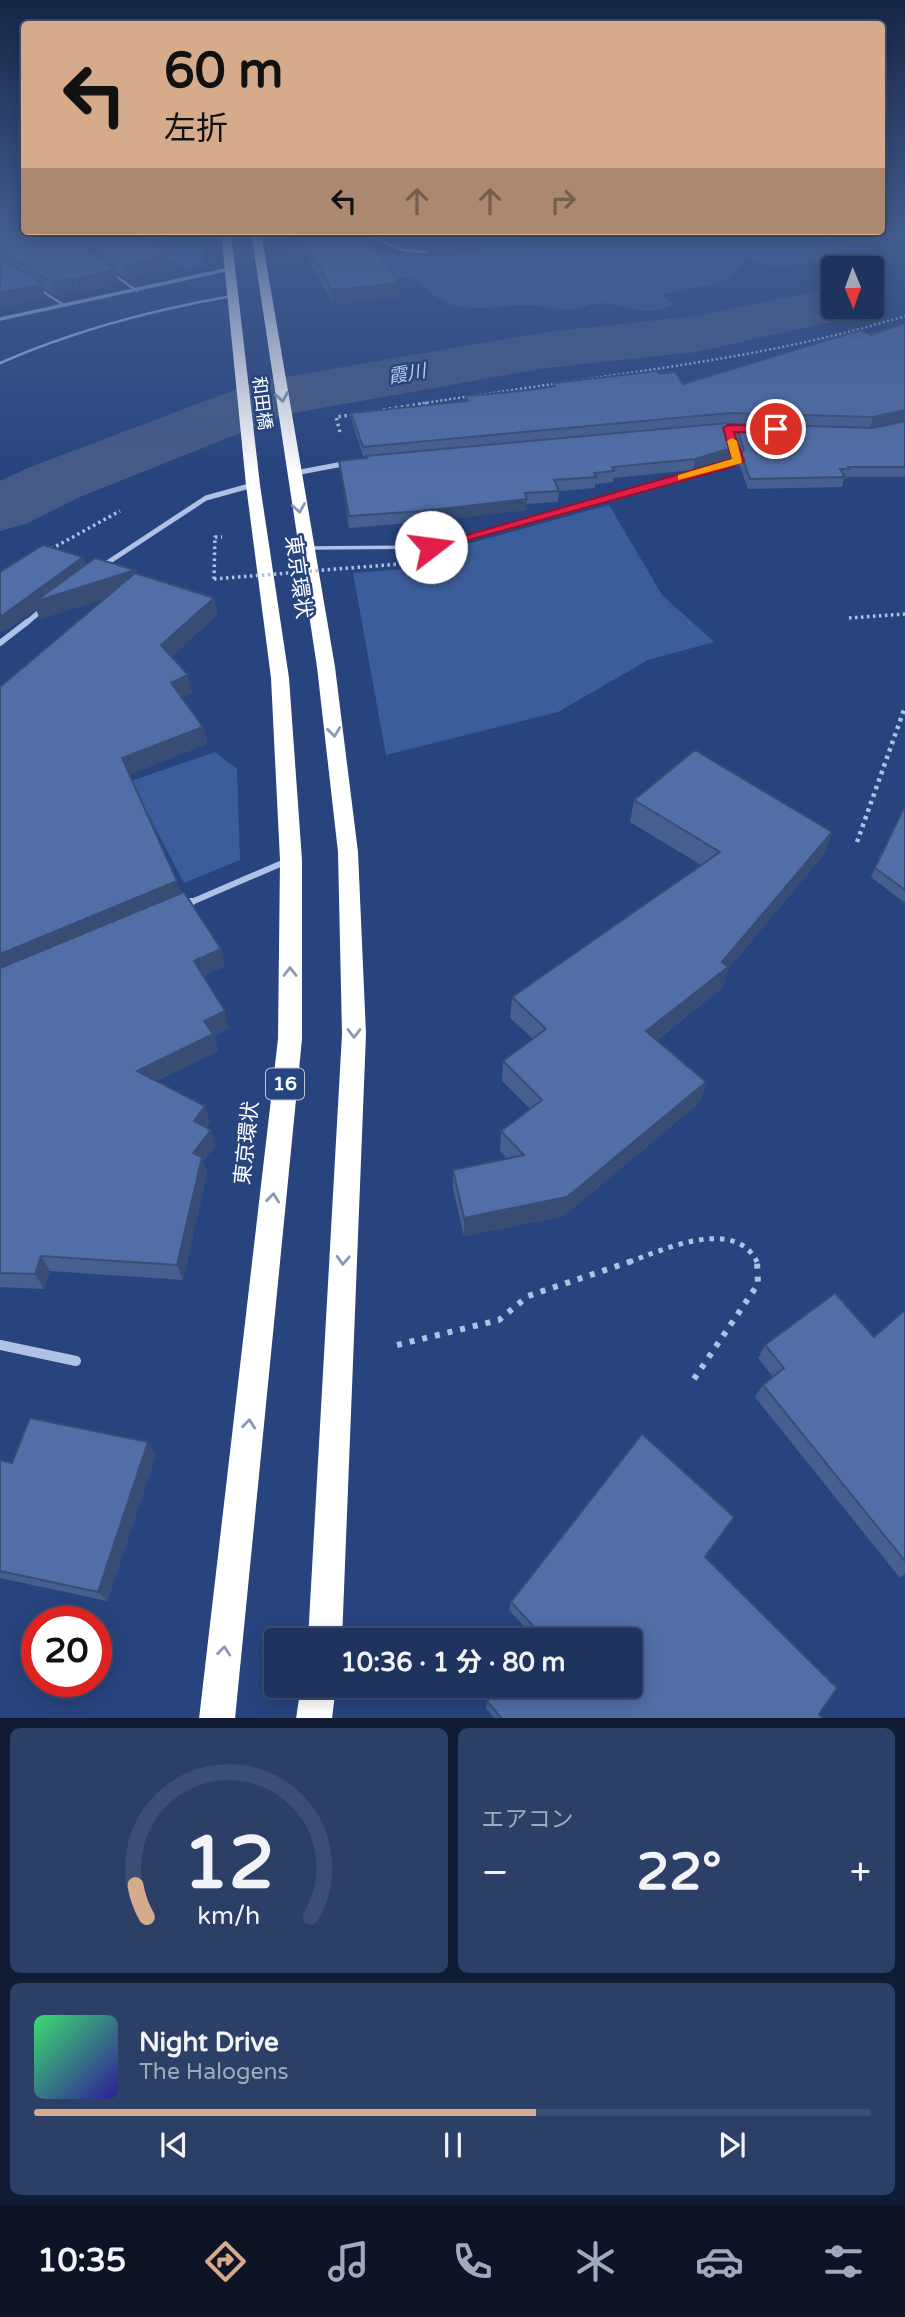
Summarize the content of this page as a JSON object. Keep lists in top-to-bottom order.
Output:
{
  "streets": {
    "highway": ["和田橋", "東京環状", "16"]
  },
  "crossings": [
    ["和田橋", "東京環状"]
  ],
  "water": ["霞川"],
  "north": "bottom",
  "page": {
    "turn": ["60 m", "左折"],
    "limit": "20",
    "trip": "10:36 · 1 分 · 80 m",
    "tile": "エアコン",
    "heat": ["−", "22°", "+"],
    "song": ["Night Drive", "The Halogens"],
    "tabs": "10:35",
    "gauge": ["12", "km/h"]
  }
}
